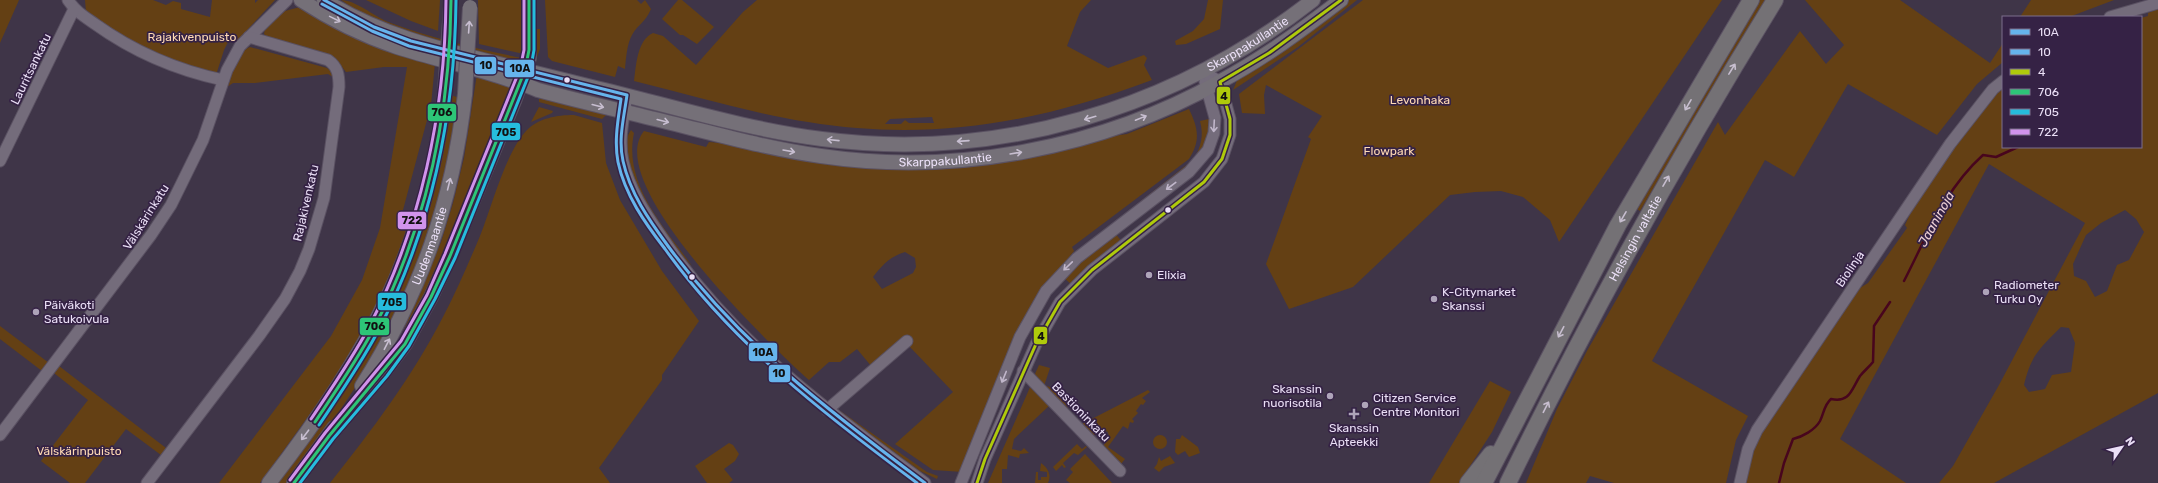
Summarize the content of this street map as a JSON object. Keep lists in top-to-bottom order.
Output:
{
  "streets": {
    "highway": ["Helsingin valtatie"],
    "main road": ["Skarppakullantie", "Uudenmaantie"],
    "street": [
      "Lauritsankatu",
      "Rajakivenkatu",
      "Välskärinkatu",
      "Biolinja",
      "Bastioninkatu"
    ]
  },
  "crossings": [
    ["Rajakivenkatu", "Välskärinkatu"]
  ],
  "water": ["Jaaninoja"],
  "parks": [
    "Rajakivenpuisto",
    "Levonhaka",
    "Flowpark",
    "Välskärinpuisto"
  ],
  "places": {
    "other": [
      "Elixia",
      "Radiometer Turku Oy",
      "K-Citymarket Skanssi",
      "Päiväkoti Satukoivula",
      "Skanssin nuorisotila",
      "Citizen Service Centre Monitori"
    ],
    "health": ["Skanssin Apteekki"]
  },
  "lines": [
    "transit line 10A",
    "transit line 4",
    "transit line 706",
    "transit line 705",
    "transit line 722",
    "transit line 10"
  ],
  "legend": [
    "10A",
    "10",
    "4",
    "706",
    "705",
    "722"
  ],
  "north": "top right"
}
